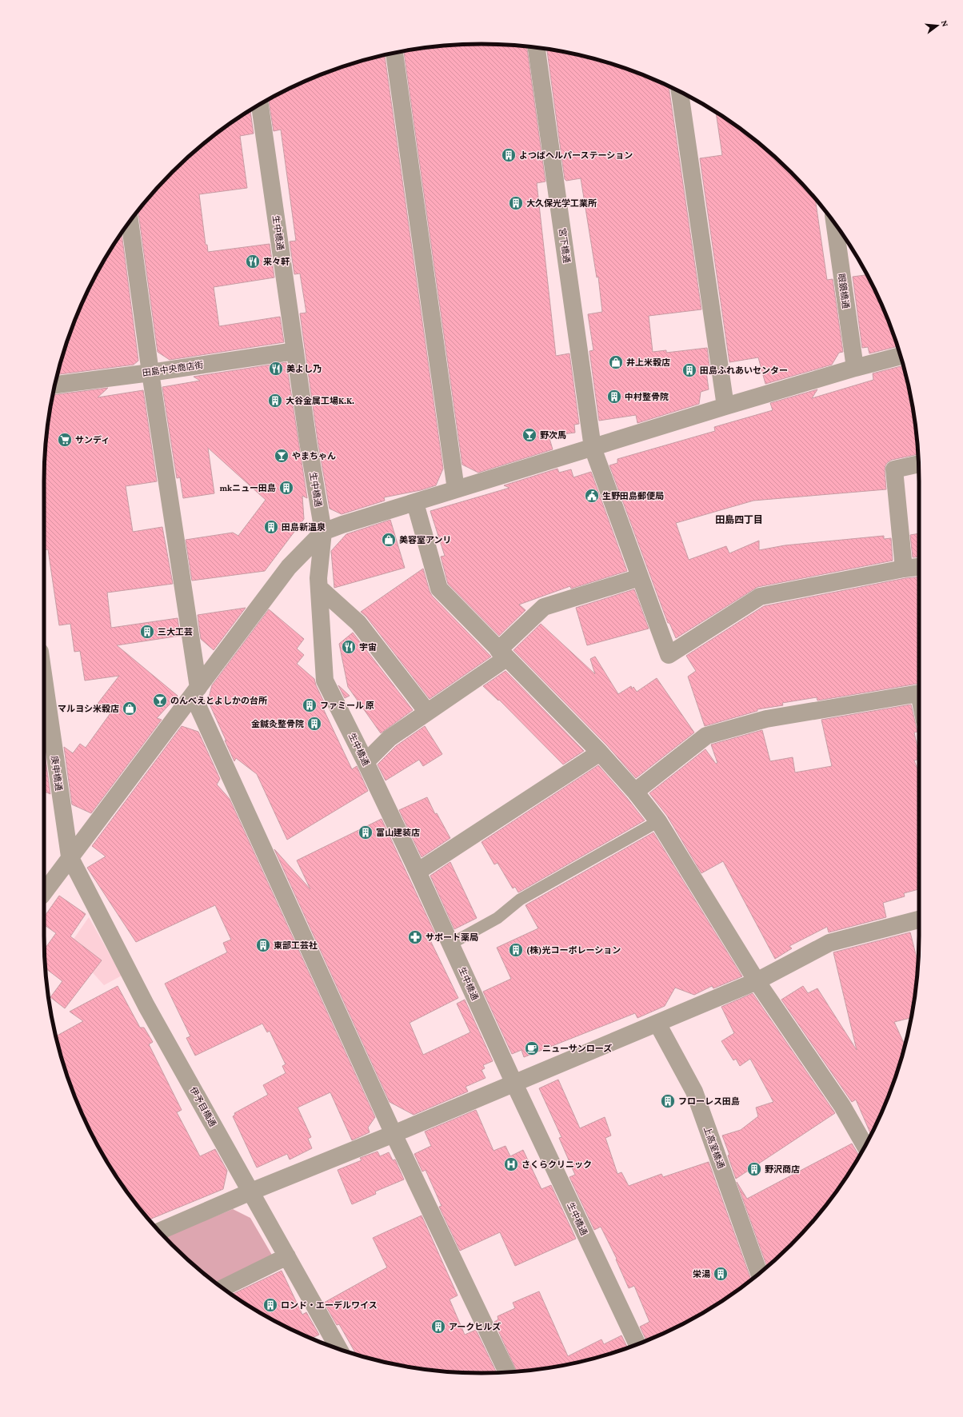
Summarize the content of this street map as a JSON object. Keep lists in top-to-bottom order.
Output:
{
  "streets": {
    "street": [
      "生中橋通",
      "宮下橋通",
      "眼鏡橋通",
      "田島中央商店街",
      "庚申橋通",
      "伊予目橋通",
      "上高室橋通"
    ]
  },
  "crossings": [
    ["生中橋通", "田島中央商店街"],
    ["庚申橋通", "伊予目橋通"]
  ],
  "districts": ["田島四丁目"],
  "places": {
    "building": [
      "よつばヘルパーステーション",
      "大久保光学工業所",
      "田島ふれあいセンター",
      "中村整骨院",
      "大谷金属工場K.K.",
      "mkニュー田島",
      "田島新温泉",
      "三大工芸",
      "ファミール 原",
      "金鍼灸整骨院",
      "富山建装店",
      "東部工芸社",
      "(株)光コーポレーション",
      "フローレス田島",
      "野沢商店",
      "栄湯",
      "ロンド・エーデルワイス",
      "アークヒルズ"
    ],
    "restaurant": ["来々軒", "美よし乃", "宇宙"],
    "shop": ["井上米穀店", "美容室アンリ", "マルヨシ米穀店"],
    "bar": ["野次馬", "やまちゃん", "のんべえとよしかの台所"],
    "supermarket": ["サンディ"],
    "public building": ["生野田島郵便局"],
    "pharmacy": ["サポート薬局"],
    "cafe": ["ニューサンローズ"],
    "hospital": ["さくらクリニック"]
  },
  "north": "right"
}
